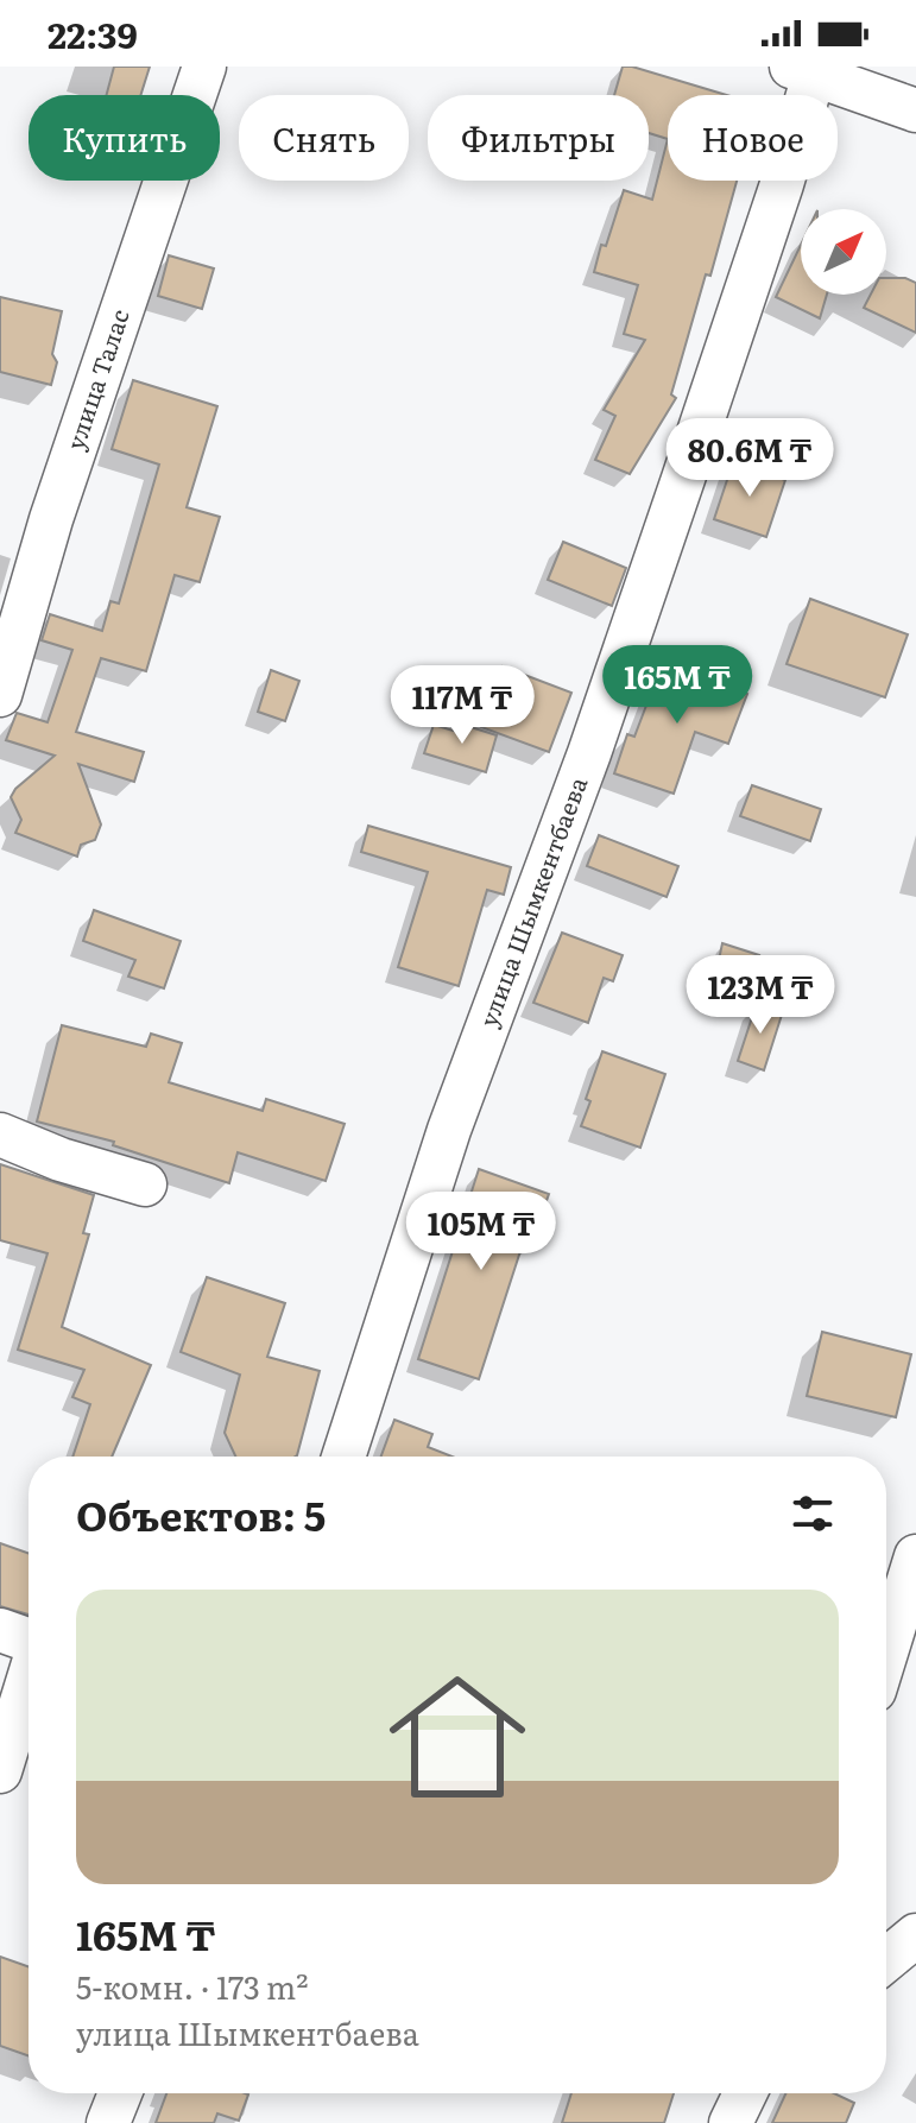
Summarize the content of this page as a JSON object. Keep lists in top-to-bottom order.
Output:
{
  "streets": {
    "street": ["улица Талас", "улица Шымкентбаева"]
  },
  "north": "top right",
  "page": {
    "status": "22:39",
    "chip": [
      "Купить",
      "Снять",
      "Фильтры",
      "Новое"
    ],
    "price": [
      "80.6M ₸",
      "165M ₸",
      "117M ₸",
      "123M ₸",
      "105M ₸"
    ],
    "heading": "Объектов: 5",
    "list": [
      {
        "name": "165M ₸",
        "note": "5-комн. · 173 m² · улица Шымкентбаева"
      }
    ]
  }
}
